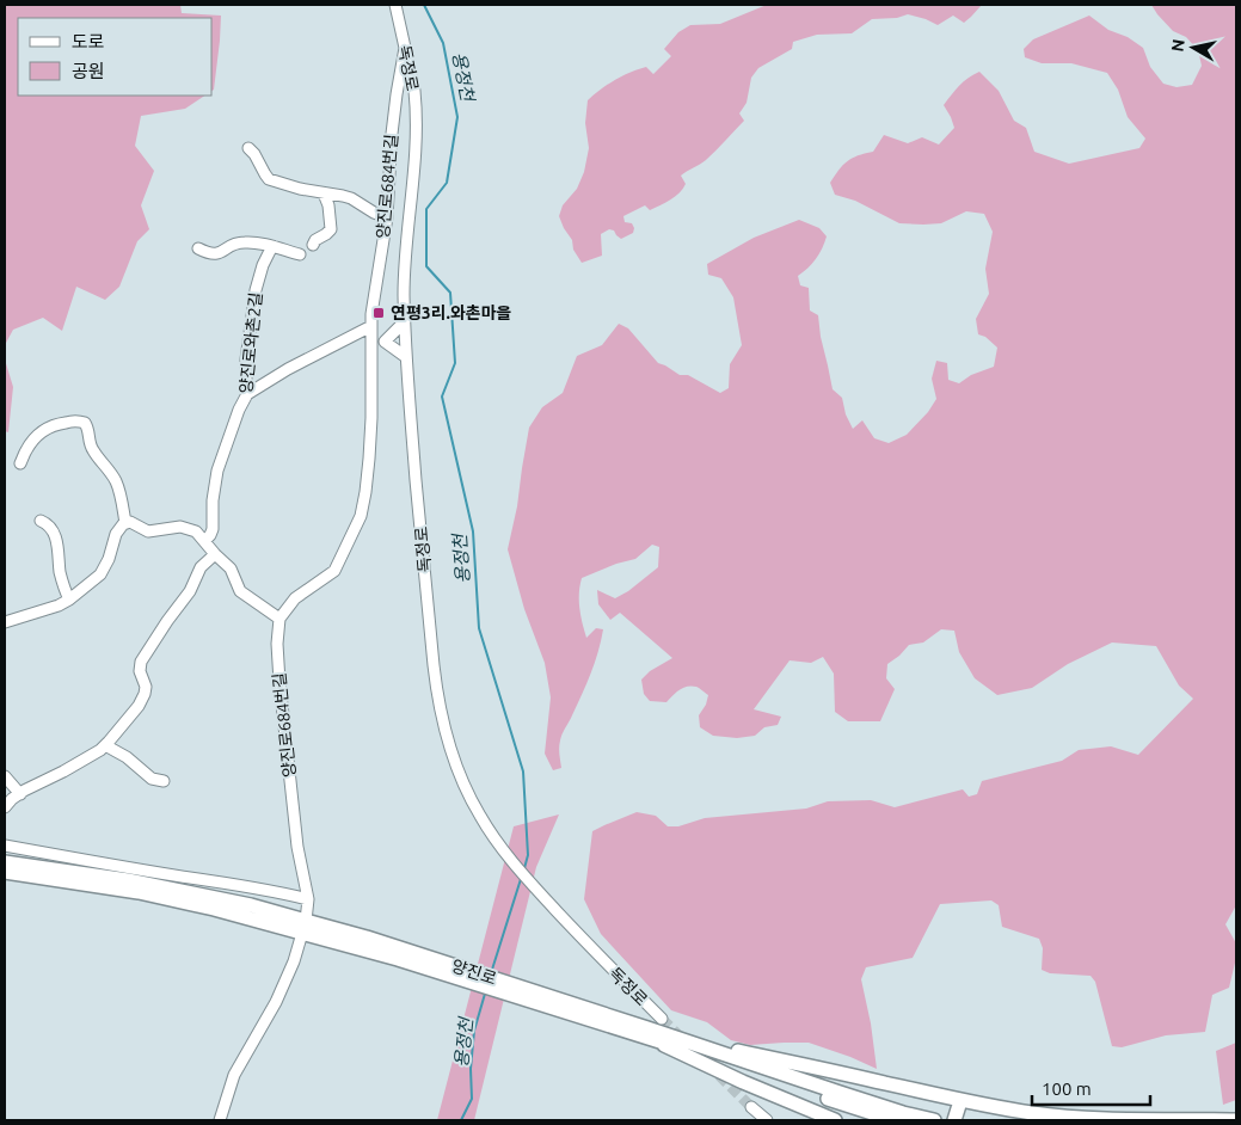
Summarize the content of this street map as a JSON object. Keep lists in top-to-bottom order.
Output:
{
  "streets": {
    "main road": ["양진로"],
    "street": ["독정로", "양진로684번길", "양진로와촌2길"]
  },
  "crossings": [
    ["독정로", "양진로684번길"],
    ["양진로684번길", "양진로"]
  ],
  "water": ["용정천"],
  "places": {
    "transit": ["연평3리.와촌마을"]
  },
  "legend": ["도로", "공원"],
  "scale_bar": "100 m",
  "north": "left"
}
